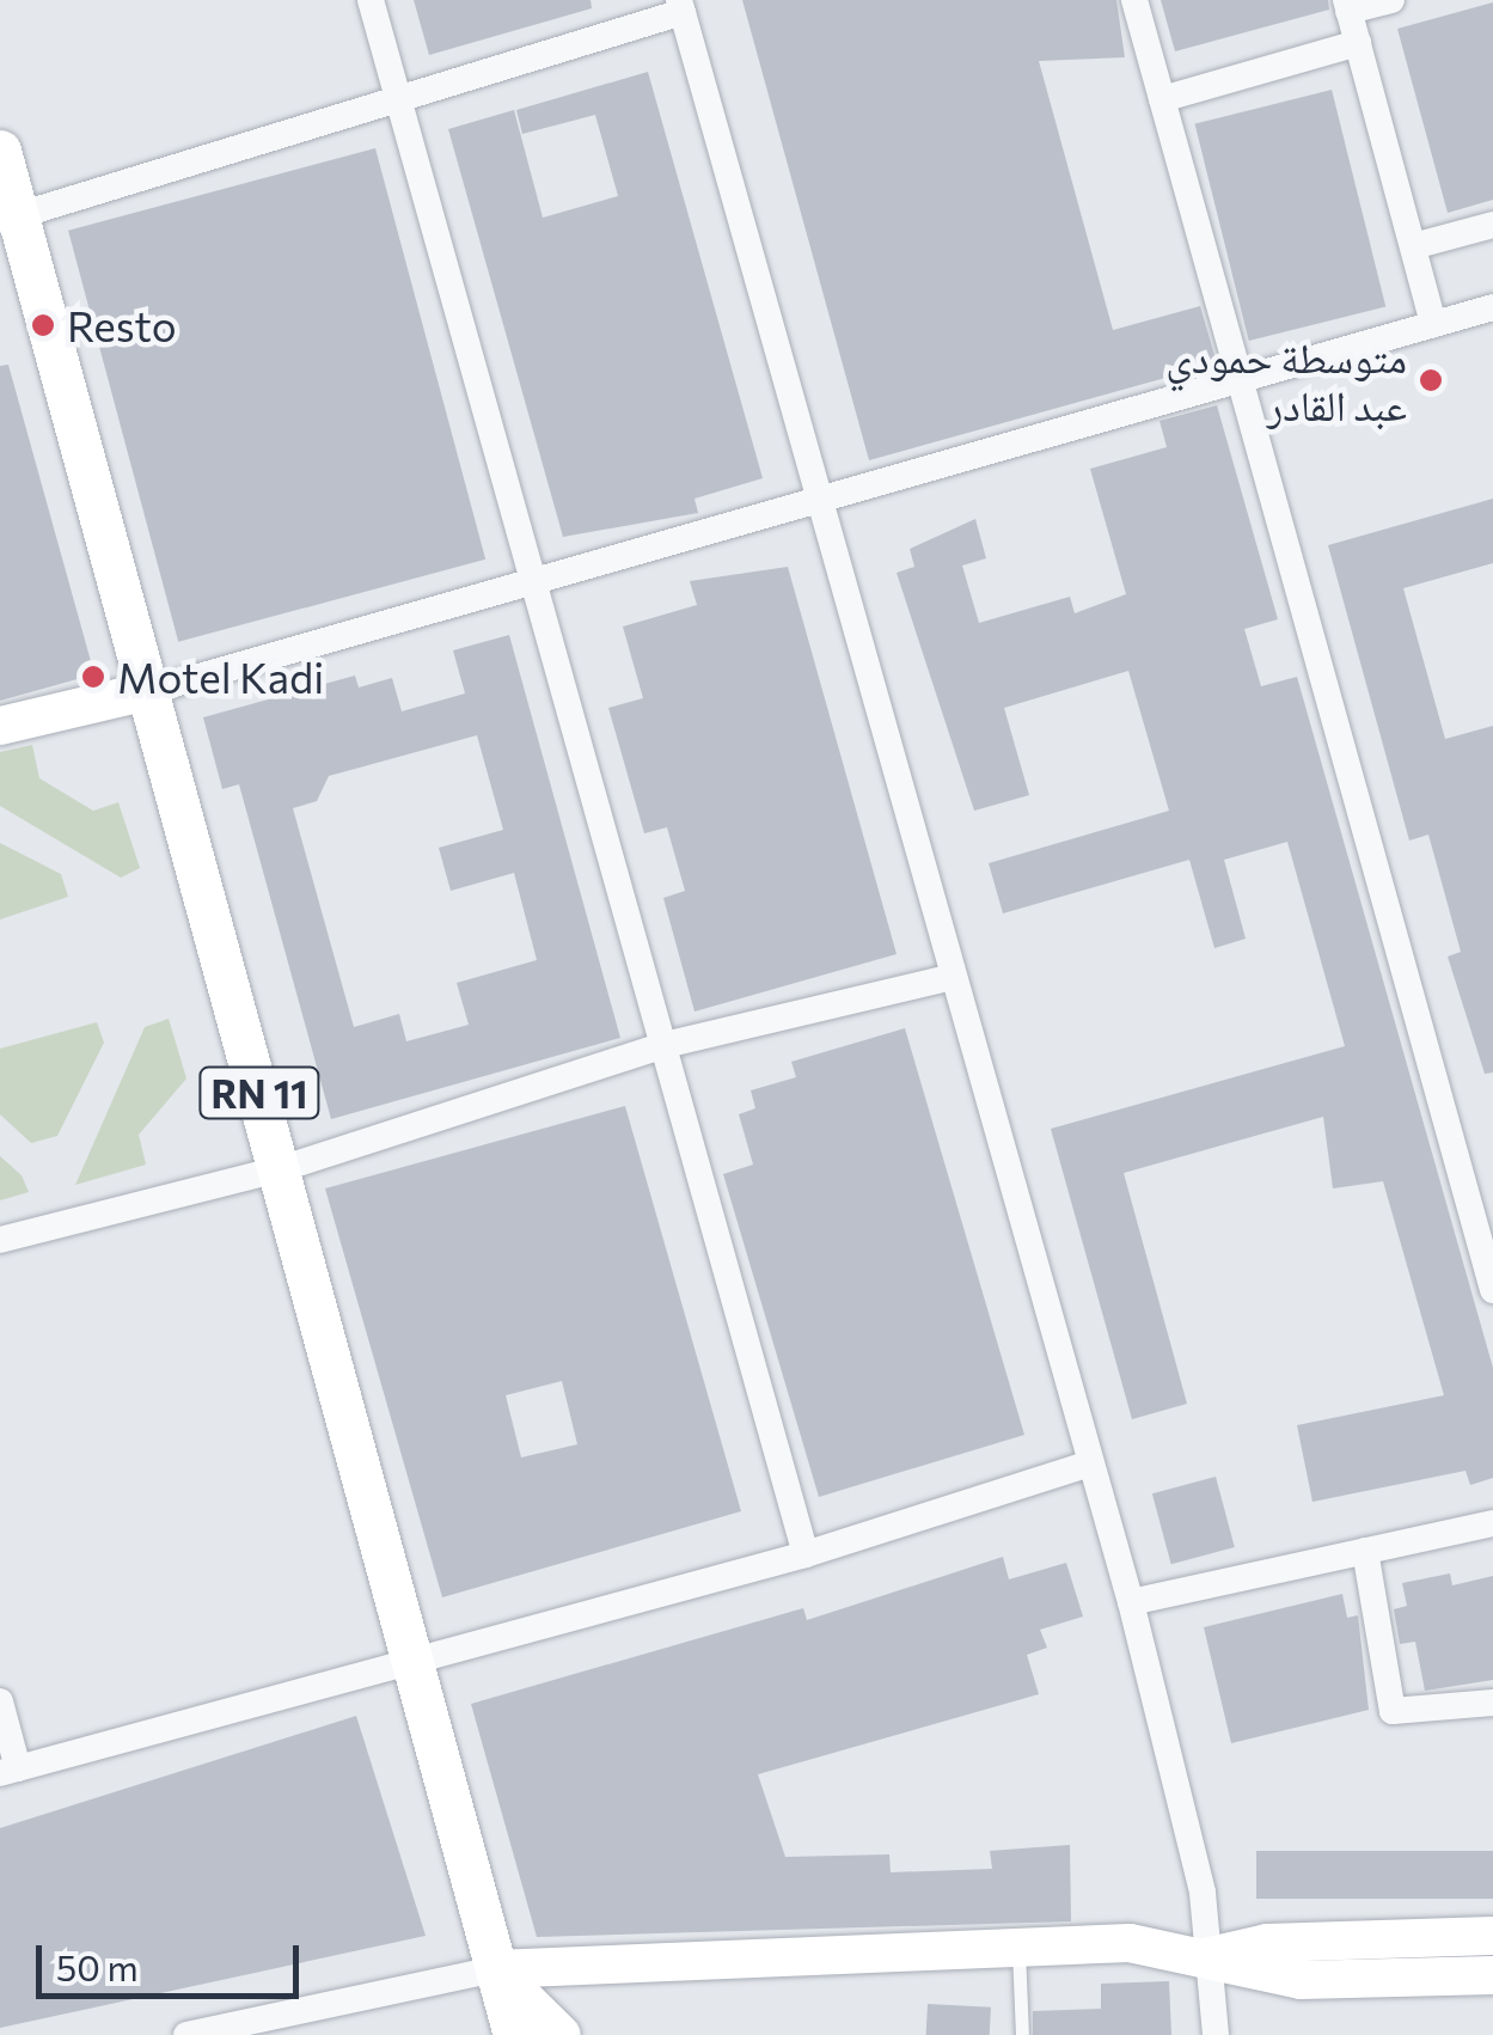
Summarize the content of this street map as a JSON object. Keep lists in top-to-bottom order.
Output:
{
  "streets": {
    "main road": ["RN 11"]
  },
  "places": ["Resto", "متوسطة حمودي عبد القادر", "Motel Kadi"],
  "scale_bar": "50 m"
}
